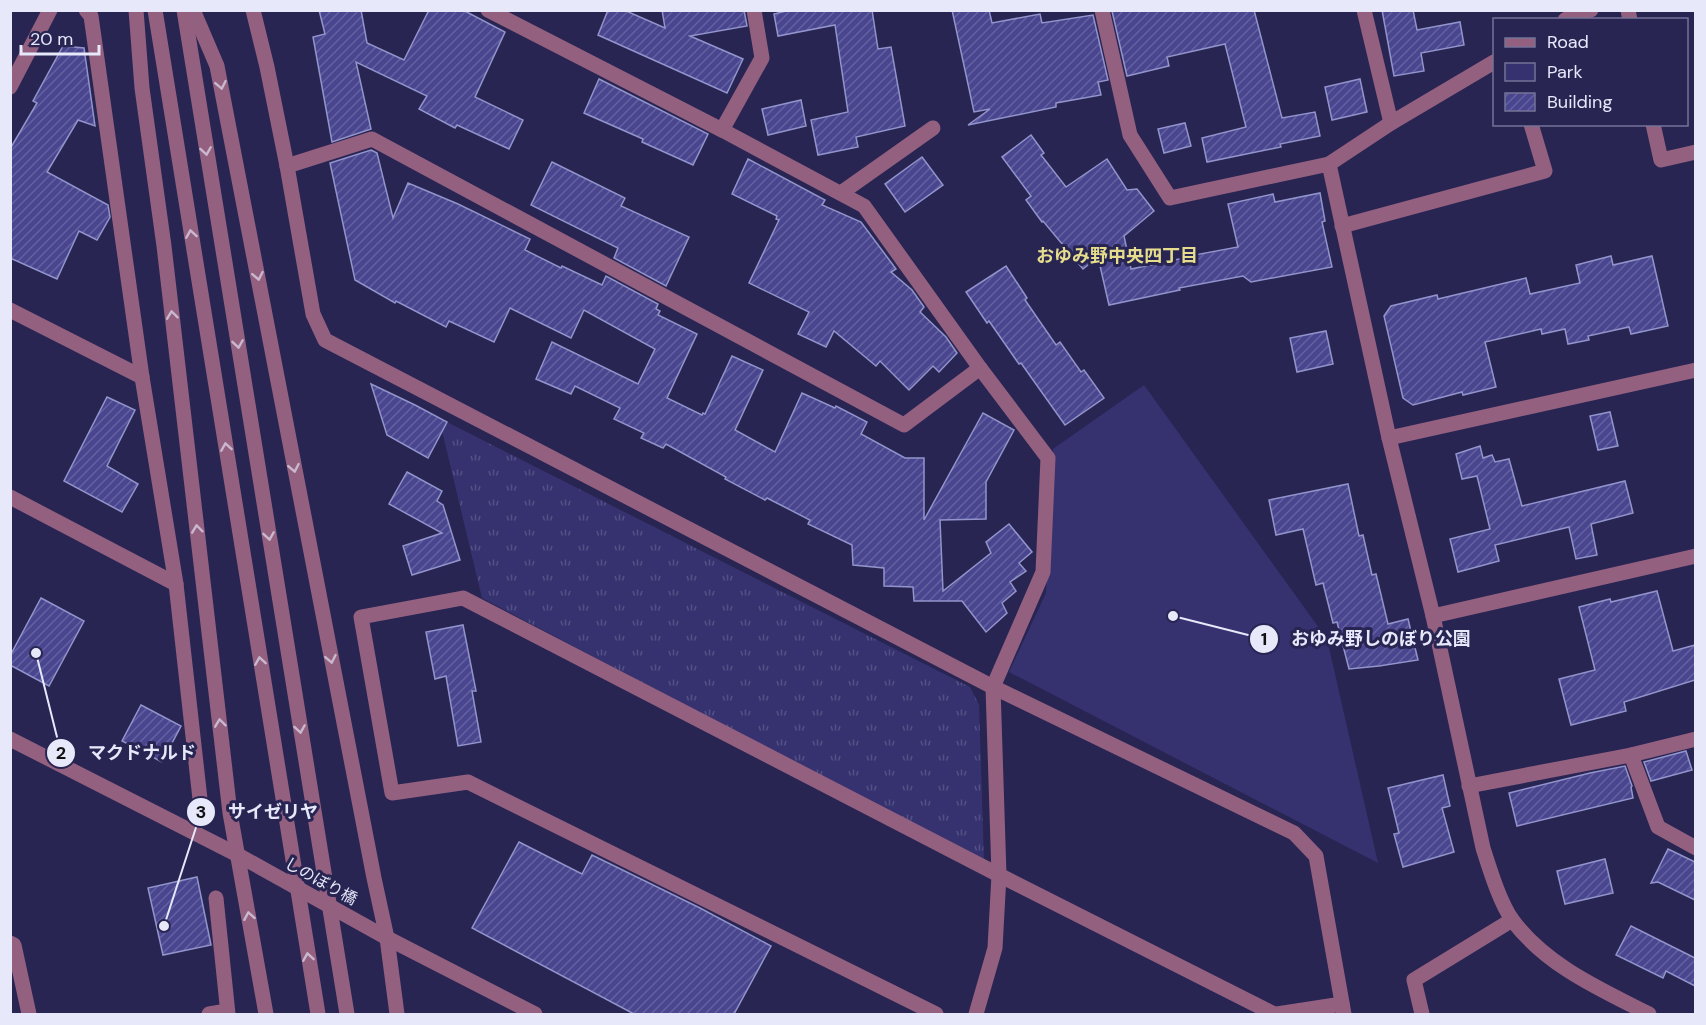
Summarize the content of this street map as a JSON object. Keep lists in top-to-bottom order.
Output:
{
  "streets": {
    "street": ["しのぼり橋"]
  },
  "districts": ["おゆみ野中央四丁目"],
  "places": ["おゆみ野しのぼり公園", "マクドナルド", "サイゼリヤ"],
  "legend": ["Road", "Park", "Building"],
  "scale_bar": "20 m"
}
